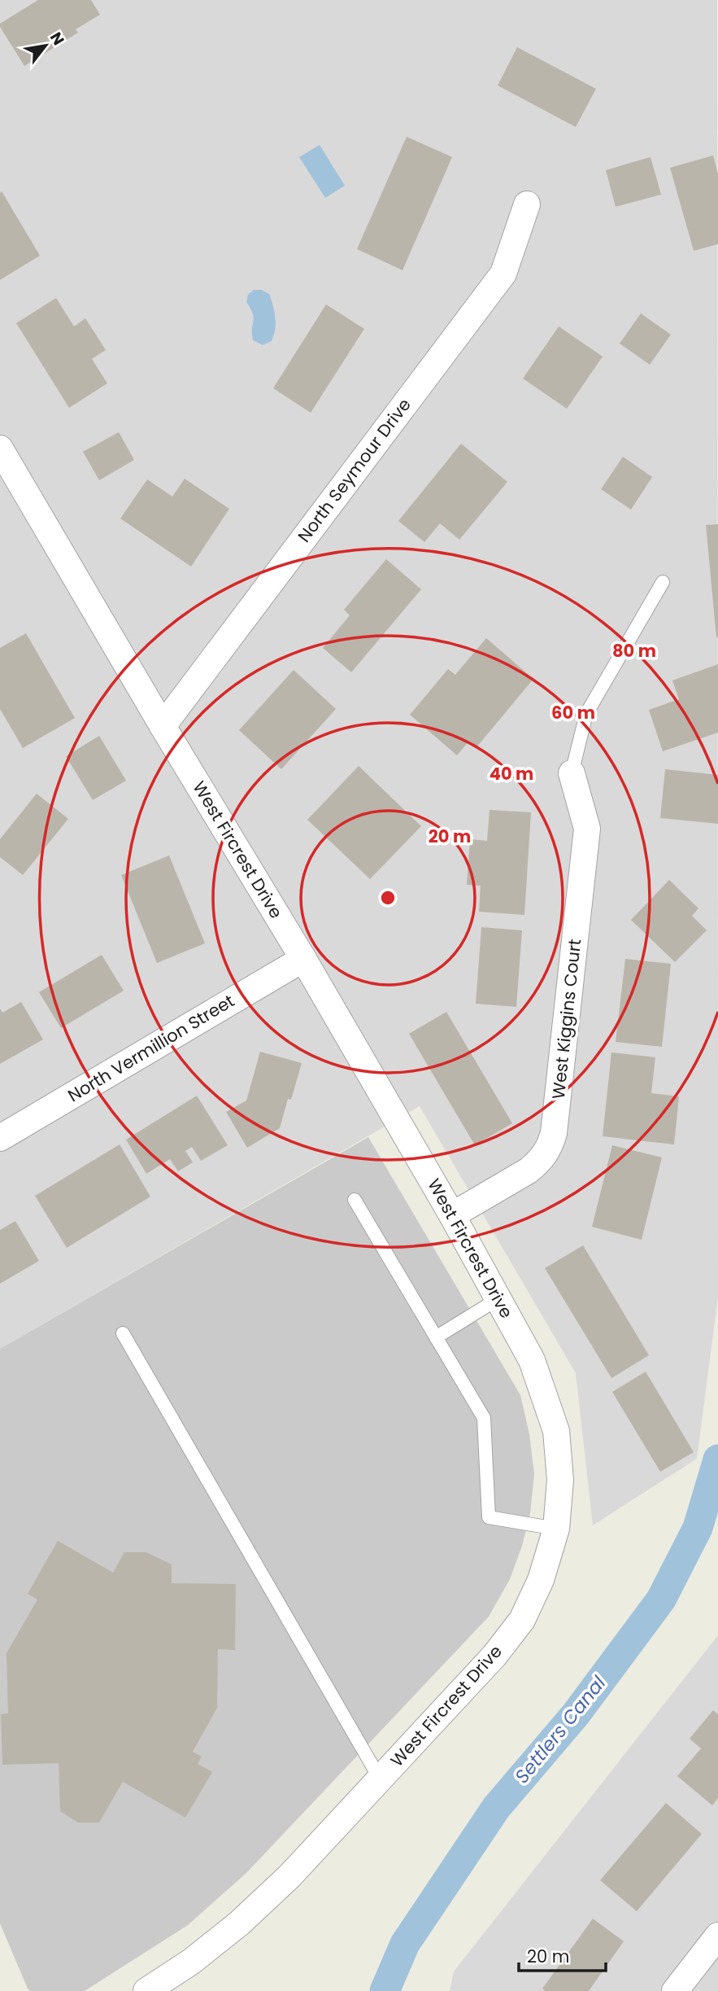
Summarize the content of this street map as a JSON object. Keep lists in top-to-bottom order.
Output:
{
  "streets": {
    "street": [
      "North Seymour Drive",
      "West Fircrest Drive",
      "West Kiggins Court",
      "North Vermillion Street"
    ]
  },
  "crossings": [
    ["North Seymour Drive", "West Fircrest Drive"],
    ["West Fircrest Drive", "West Kiggins Court"],
    ["West Fircrest Drive", "North Vermillion Street"]
  ],
  "water": ["Settlers Canal"],
  "scale_bar": "20 m",
  "north": "top right",
  "rings": [
    "80 m",
    "60 m",
    "40 m",
    "20 m"
  ]
}
